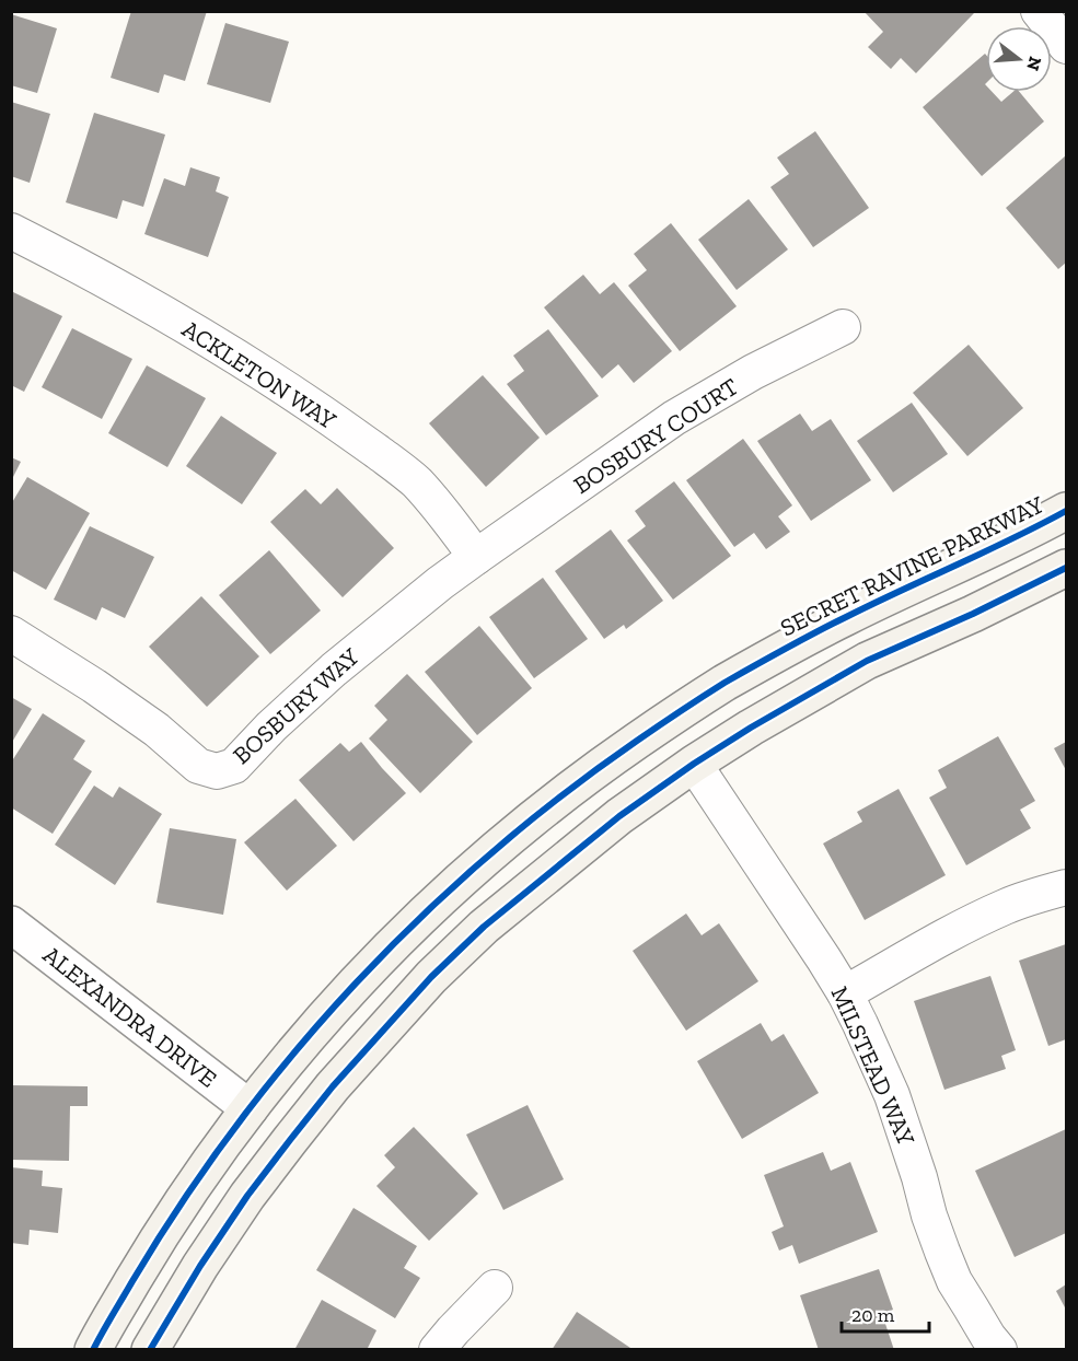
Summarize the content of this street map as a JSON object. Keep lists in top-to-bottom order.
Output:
{
  "streets": {
    "main road": ["SECRET RAVINE PARKWAY"],
    "street": [
      "ACKLETON WAY",
      "BOSBURY COURT",
      "BOSBURY WAY",
      "ALEXANDRA DRIVE",
      "MILSTEAD WAY"
    ]
  },
  "crossings": [
    ["ACKLETON WAY", "BOSBURY COURT"],
    ["ACKLETON WAY", "BOSBURY WAY"],
    ["BOSBURY COURT", "BOSBURY WAY"],
    ["SECRET RAVINE PARKWAY", "ALEXANDRA DRIVE"]
  ],
  "scale_bar": "20 m",
  "north": "right"
}
